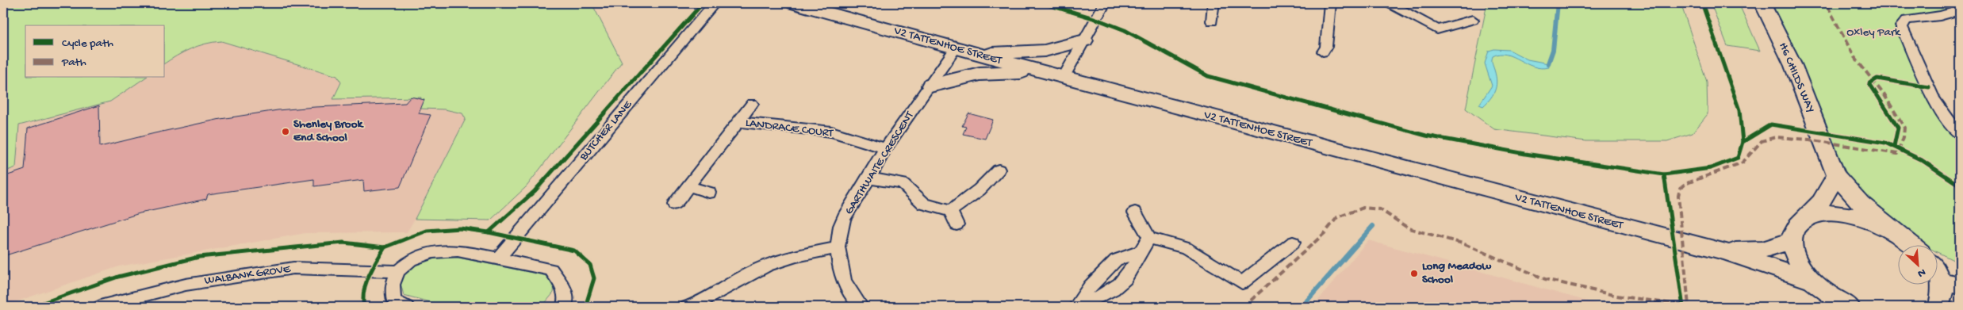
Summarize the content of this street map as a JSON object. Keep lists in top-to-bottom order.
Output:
{
  "streets": {
    "street": [
      "V2 TATTENHOE STREET",
      "H6 CHILDS WAY",
      "LANDRACE COURT",
      "BUTCHER LANE",
      "GARTHWAITE CRESCENT",
      "WALBANK GROVE"
    ]
  },
  "crossings": [
    ["V2 TATTENHOE STREET", "H6 CHILDS WAY"],
    ["V2 TATTENHOE STREET", "GARTHWAITE CRESCENT"],
    ["LANDRACE COURT", "GARTHWAITE CRESCENT"]
  ],
  "parks": ["Oxley Park"],
  "places": ["Shenley Brook End School", "Long Meadow School"],
  "legend": ["Cycle path", "Path"],
  "north": "bottom right"
}
